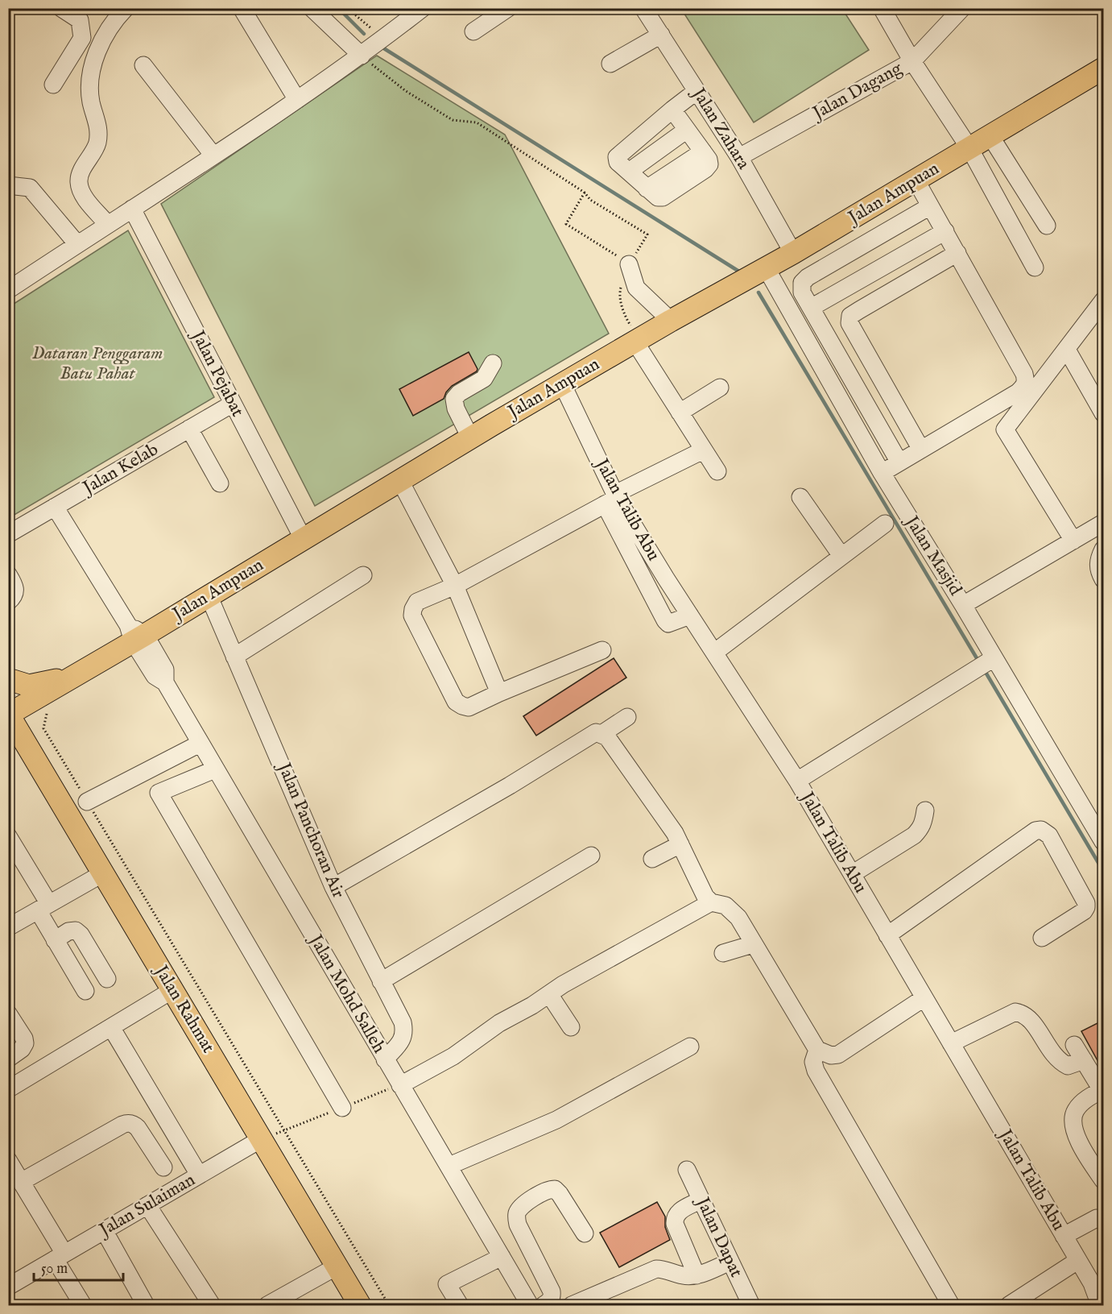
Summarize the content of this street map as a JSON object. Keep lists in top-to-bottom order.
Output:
{
  "streets": {
    "main road": ["Jalan Ampuan", "Jalan Rahmat"],
    "street": [
      "Jalan Dagang",
      "Jalan Zahara",
      "Jalan Pejabat",
      "Jalan Kelab",
      "Jalan Talib Abu",
      "Jalan Masjid",
      "Jalan Panchoran Air",
      "Jalan Mohd Salleh",
      "Jalan Sulaiman",
      "Jalan Dapat"
    ]
  },
  "crossings": [
    ["Jalan Dagang", "Jalan Zahara"],
    ["Jalan Zahara", "Jalan Ampuan"],
    ["Jalan Ampuan", "Jalan Pejabat"],
    ["Jalan Ampuan", "Jalan Talib Abu"],
    ["Jalan Ampuan", "Jalan Masjid"],
    ["Jalan Ampuan", "Jalan Panchoran Air"],
    ["Jalan Ampuan", "Jalan Mohd Salleh"],
    ["Jalan Ampuan", "Jalan Rahmat"],
    ["Jalan Pejabat", "Jalan Kelab"],
    ["Jalan Kelab", "Jalan Mohd Salleh"],
    ["Jalan Panchoran Air", "Jalan Mohd Salleh"],
    ["Jalan Rahmat", "Jalan Sulaiman"]
  ],
  "parks": ["Dataran Penggaram Batu Pahat"],
  "scale_bar": "50 m"
}
